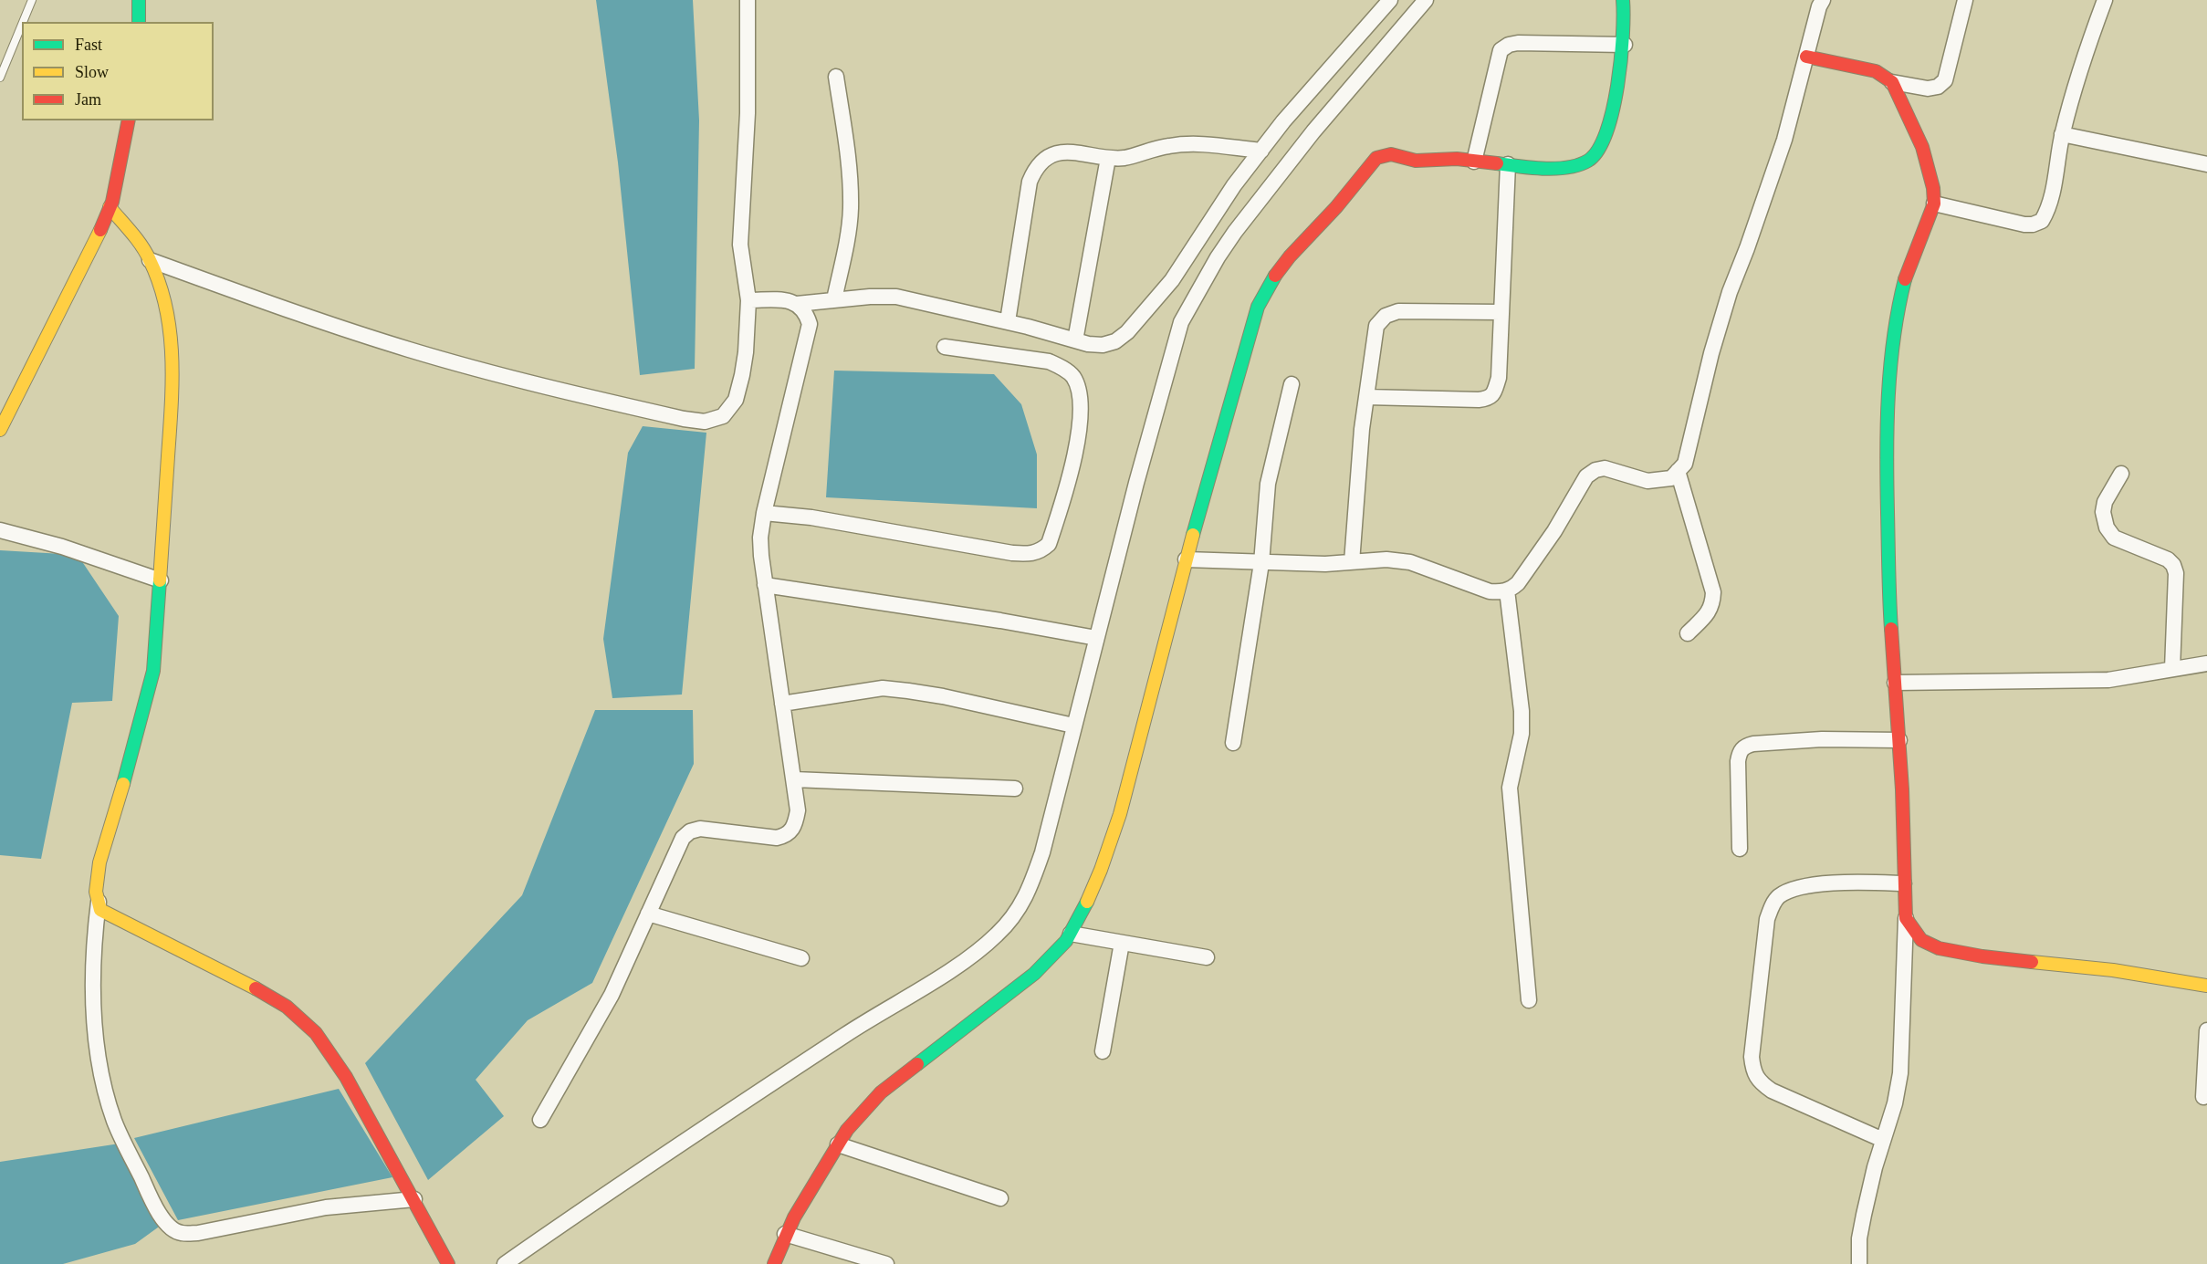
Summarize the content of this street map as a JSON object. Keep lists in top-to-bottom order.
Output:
{
  "legend": ["Fast", "Slow", "Jam"]
}
